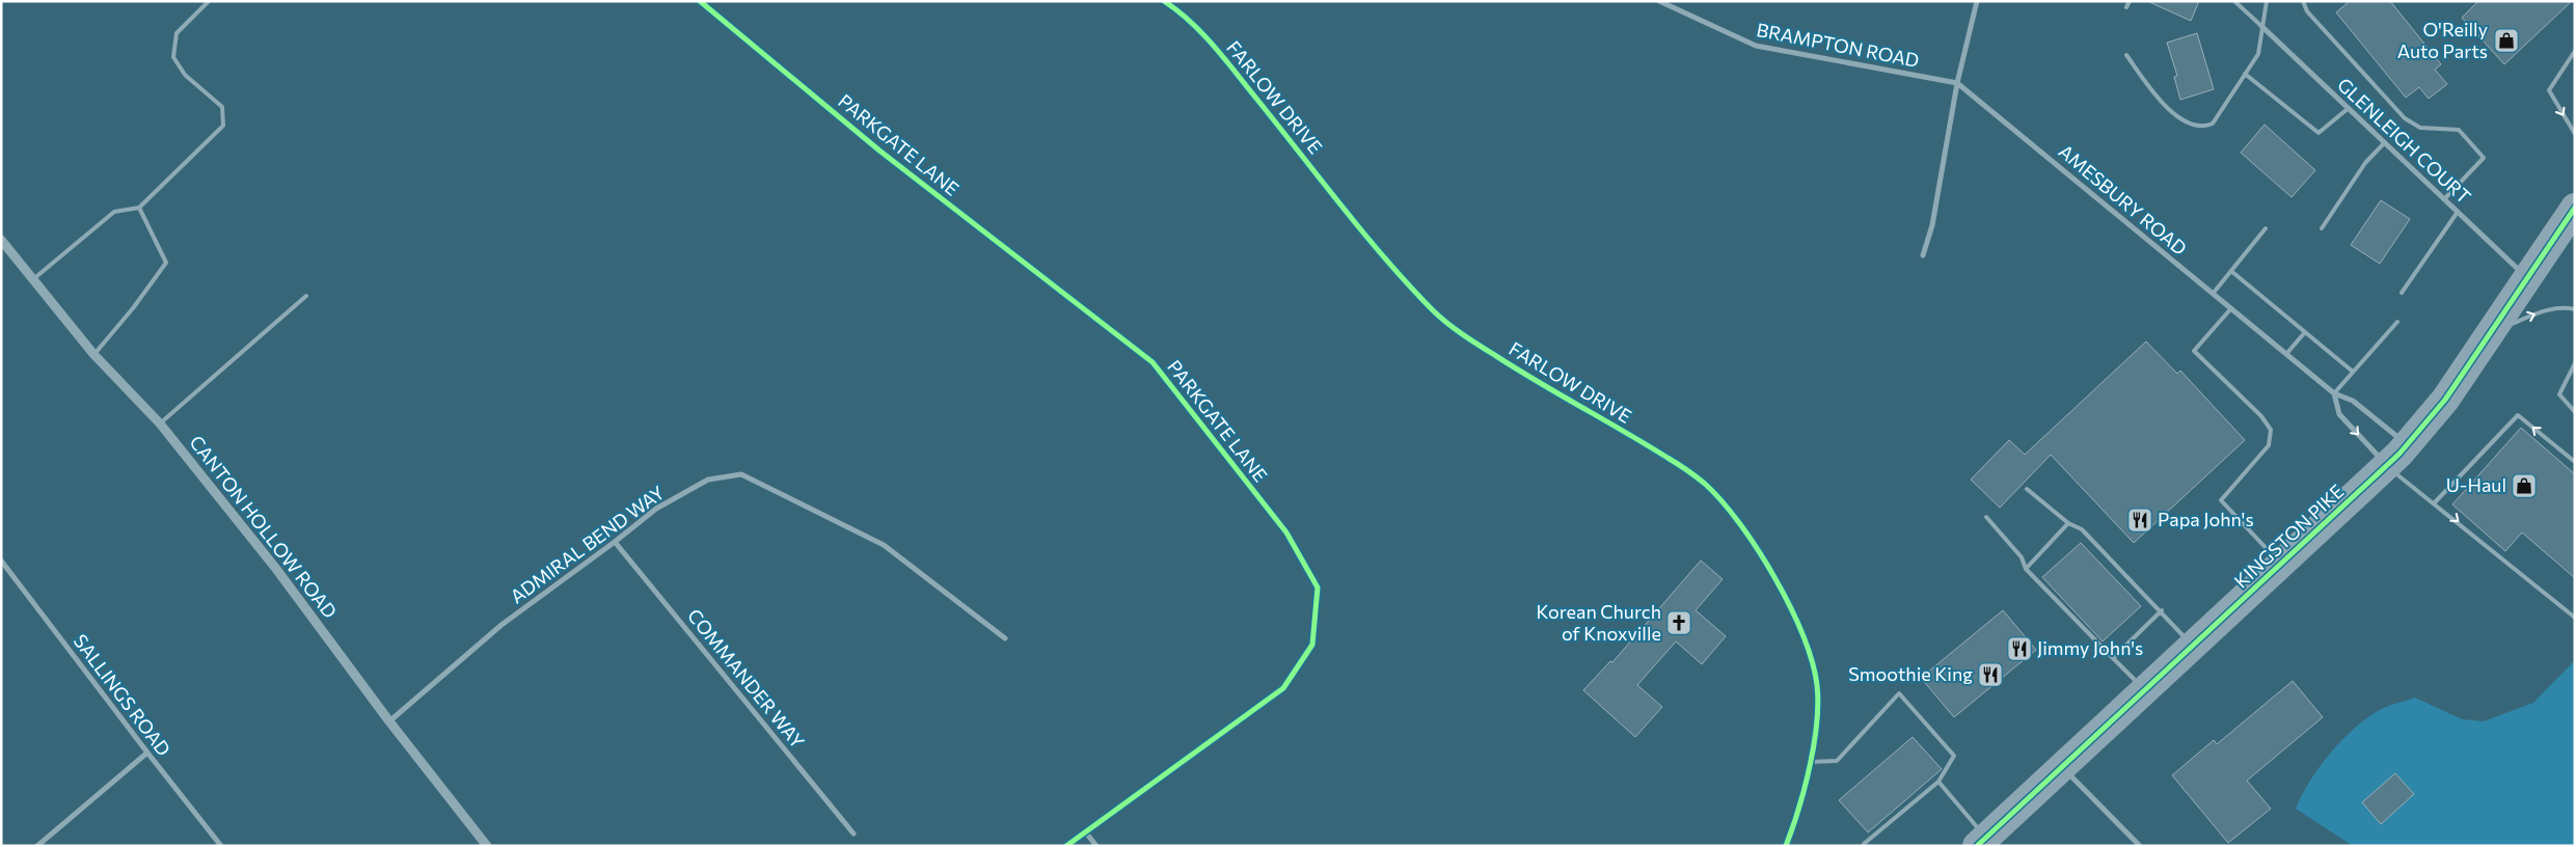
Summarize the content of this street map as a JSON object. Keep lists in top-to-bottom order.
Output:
{
  "streets": {
    "main road": ["KINGSTON PIKE"],
    "street": [
      "BRAMPTON ROAD",
      "FARLOW DRIVE",
      "GLENLEIGH COURT",
      "PARKGATE LANE",
      "AMESBURY ROAD",
      "CANTON HOLLOW ROAD",
      "ADMIRAL BEND WAY",
      "COMMANDER WAY",
      "SALLINGS ROAD"
    ]
  },
  "crossings": [
    ["BRAMPTON ROAD", "AMESBURY ROAD"],
    ["GLENLEIGH COURT", "KINGSTON PIKE"],
    ["AMESBURY ROAD", "KINGSTON PIKE"],
    ["CANTON HOLLOW ROAD", "ADMIRAL BEND WAY"],
    ["ADMIRAL BEND WAY", "COMMANDER WAY"]
  ],
  "places": {
    "shop": ["O'Reilly Auto Parts", "U-Haul"],
    "restaurant": ["Papa John's", "Jimmy John's", "Smoothie King"],
    "church": ["Korean Church of Knoxville"]
  }
}
